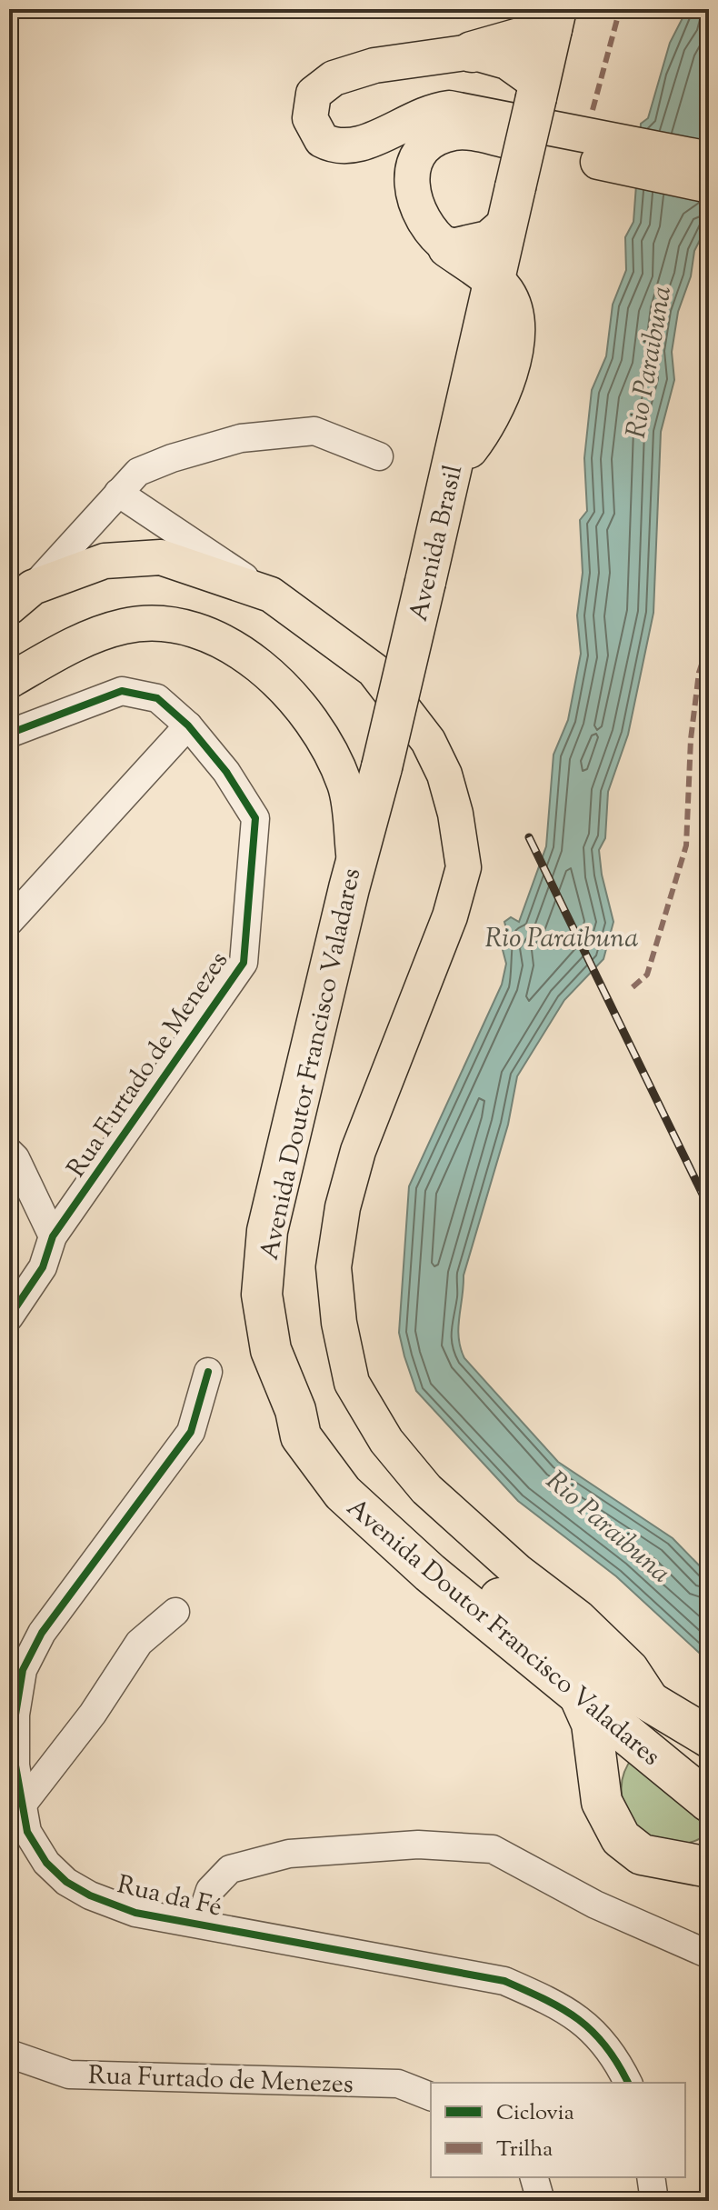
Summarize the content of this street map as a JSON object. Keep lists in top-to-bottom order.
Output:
{
  "streets": {
    "highway": ["Avenida Brasil", "Avenida Doutor Francisco Valadares"],
    "street": ["Rua Furtado de Menezes", "Rua da Fé"]
  },
  "crossings": [
    ["Avenida Brasil", "Avenida Doutor Francisco Valadares"]
  ],
  "water": ["Rio Paraibuna"],
  "legend": ["Ciclovia", "Trilha"]
}
